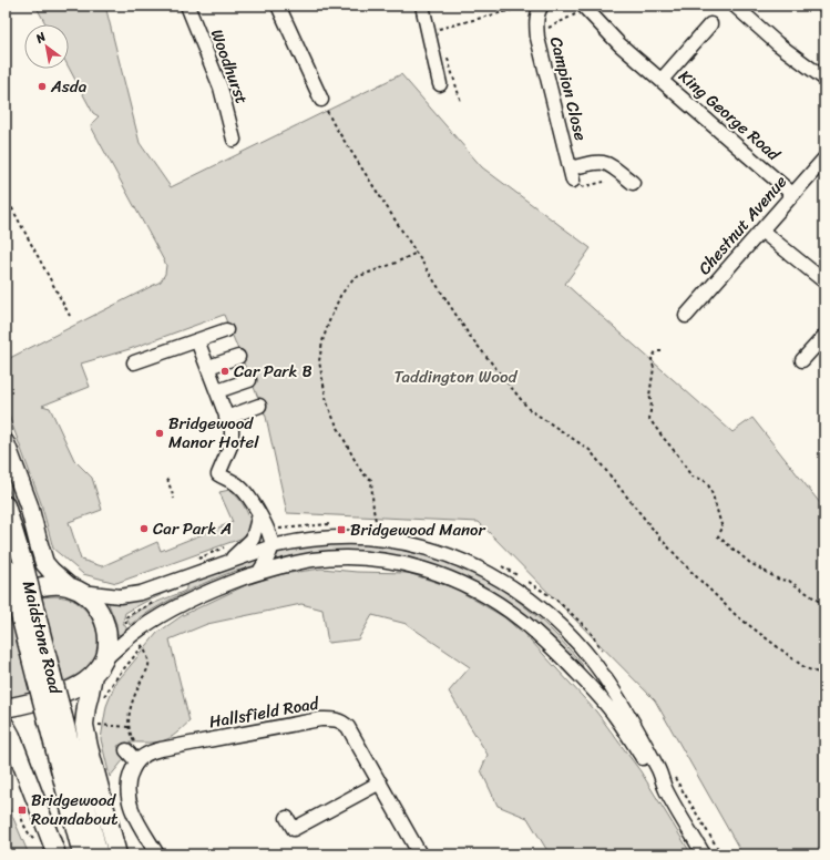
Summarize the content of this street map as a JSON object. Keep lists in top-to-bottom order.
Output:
{
  "streets": {
    "main road": ["Maidstone Road"],
    "street": [
      "Woodhurst",
      "Campion Close",
      "King George Road",
      "Chestnut Avenue",
      "Hallsfield Road"
    ]
  },
  "crossings": [
    ["King George Road", "Chestnut Avenue"]
  ],
  "parks": ["Taddington Wood"],
  "places": {
    "other": [
      "Asda",
      "Car Park B",
      "Bridgewood Manor Hotel",
      "Car Park A"
    ],
    "transit": ["Bridgewood Manor", "Bridgewood Roundabout"]
  },
  "north": "top left"
}
